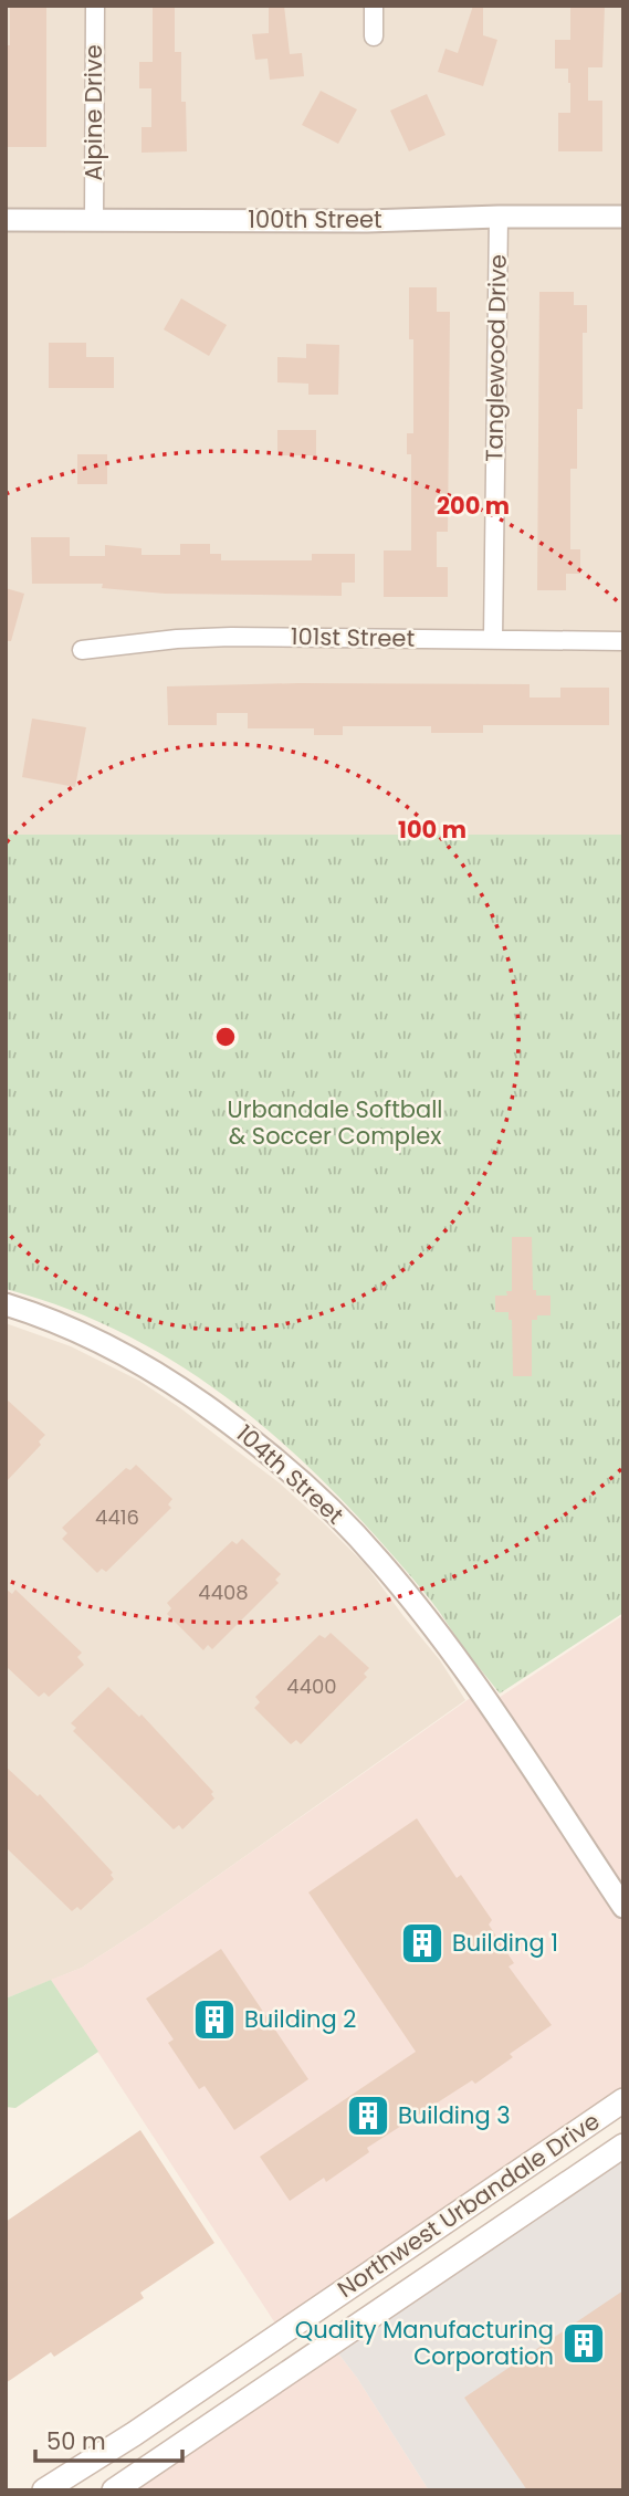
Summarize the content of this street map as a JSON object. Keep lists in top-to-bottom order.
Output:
{
  "streets": {
    "main road": ["Northwest Urbandale Drive"],
    "street": [
      "Alpine Drive",
      "100th Street",
      "Tanglewood Drive",
      "101st Street",
      "104th Street"
    ]
  },
  "crossings": [
    ["Alpine Drive", "100th Street"],
    ["100th Street", "Tanglewood Drive"],
    ["Tanglewood Drive", "101st Street"]
  ],
  "parks": ["Urbandale Softball & Soccer Complex"],
  "places": {
    "building": [
      "Building 1",
      "Building 2",
      "Building 3",
      "Quality Manufacturing Corporation"
    ]
  },
  "house_numbers": ["4416", "4408", "4400"],
  "scale_bar": "50 m",
  "rings": ["200 m", "100 m"]
}
